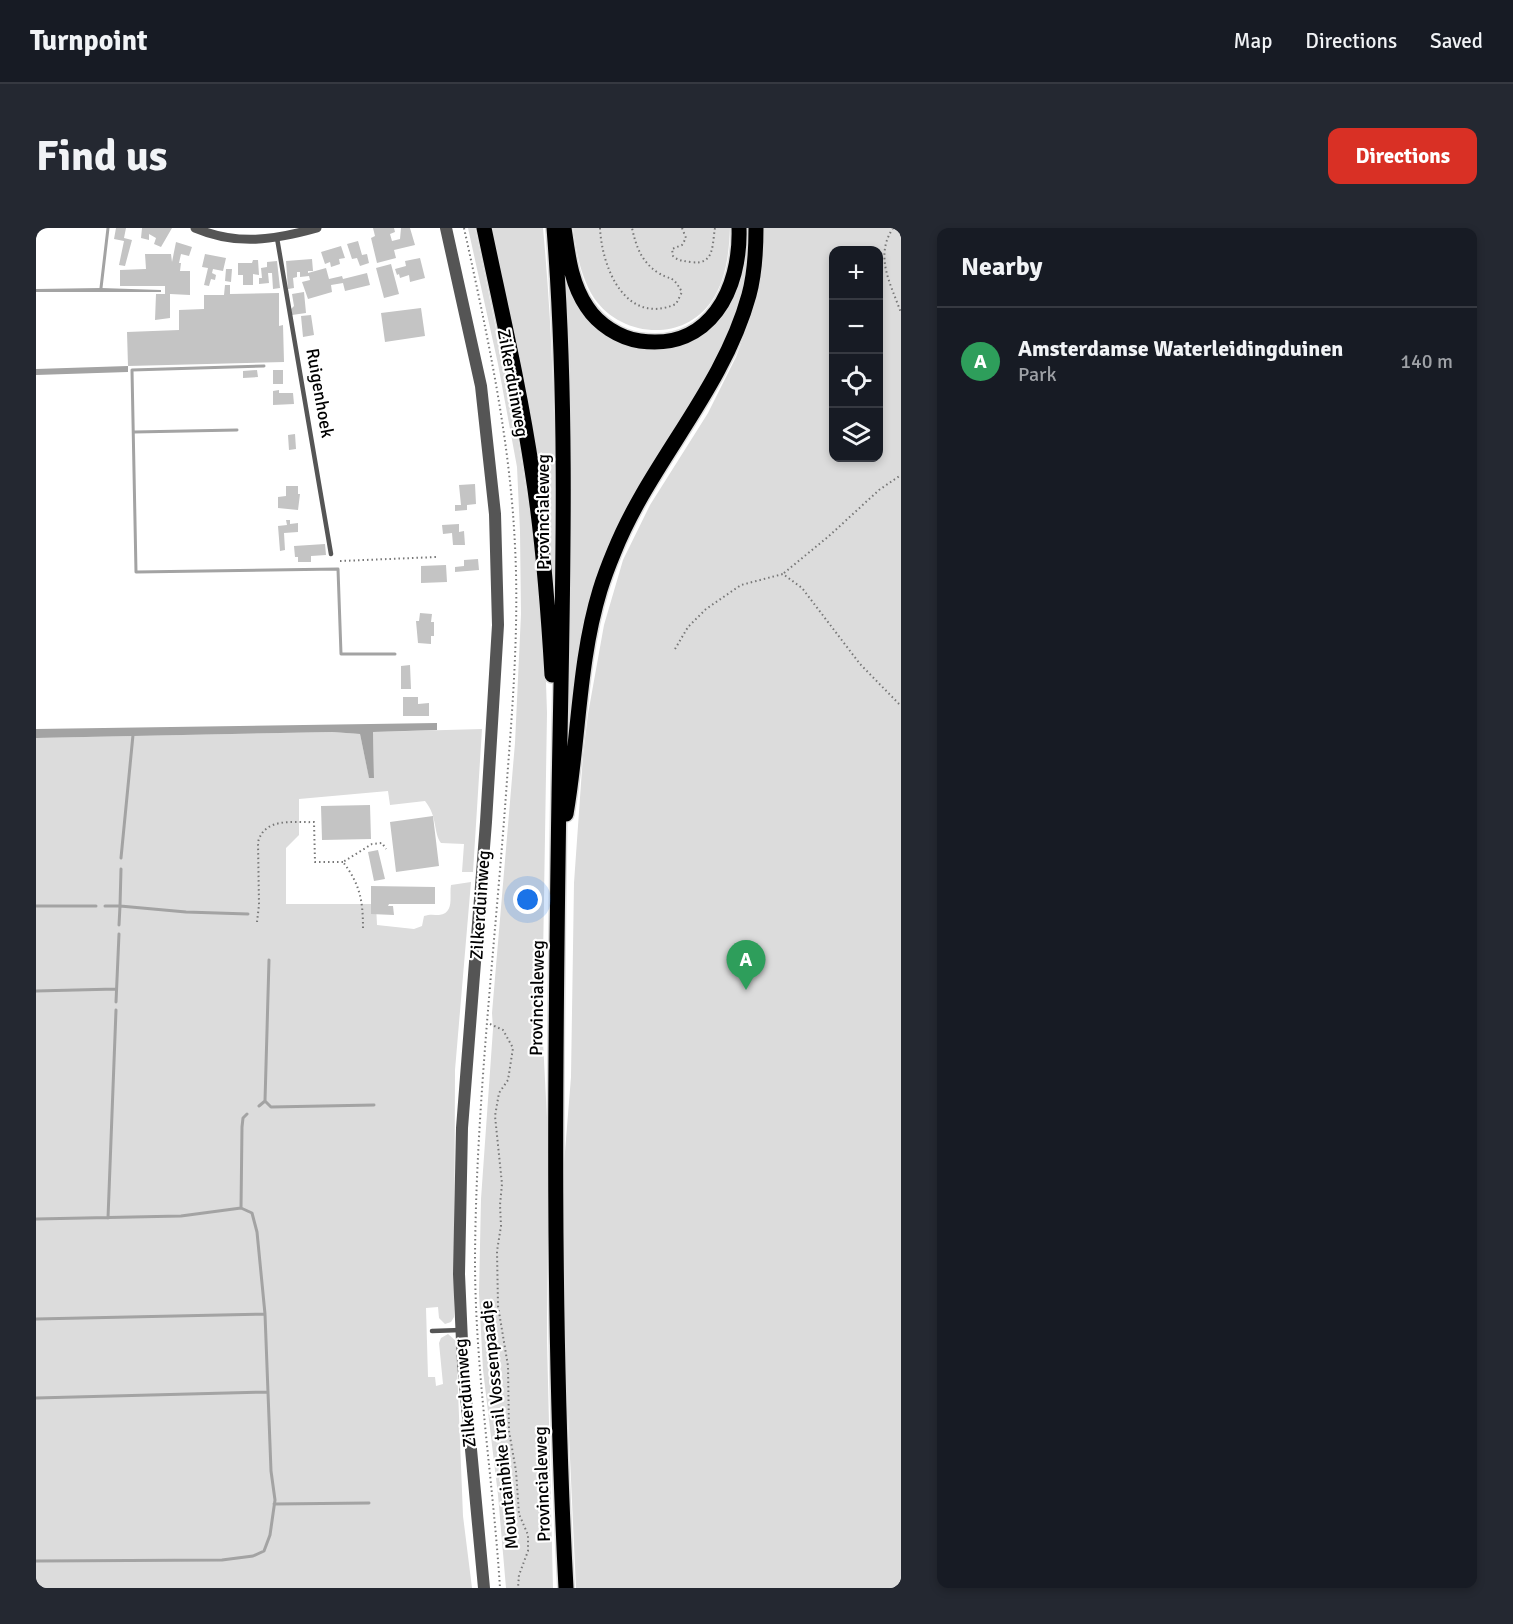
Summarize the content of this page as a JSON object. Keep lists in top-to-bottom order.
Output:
{
  "streets": {
    "main road": ["Provincialeweg"],
    "street": ["Zilkerduinweg"],
    "lane": ["Ruigenhoek"],
    "path": ["Mountainbike trail Vossenpaadje"]
  },
  "crossings": [
    ["Zilkerduinweg", "Mountainbike trail Vossenpaadje"]
  ],
  "page": {
    "header": "Turnpoint",
    "nav": ["Map", "Directions", "Saved"],
    "buttons": "Directions",
    "title": "Find us",
    "heading": "Nearby",
    "map_buttons": ["+", "−"],
    "list": [
      {
        "mark": "A",
        "name": "Amsterdamse Waterleidingduinen",
        "note": "Park",
        "value": "140 m"
      }
    ],
    "pins": "A"
  }
}
